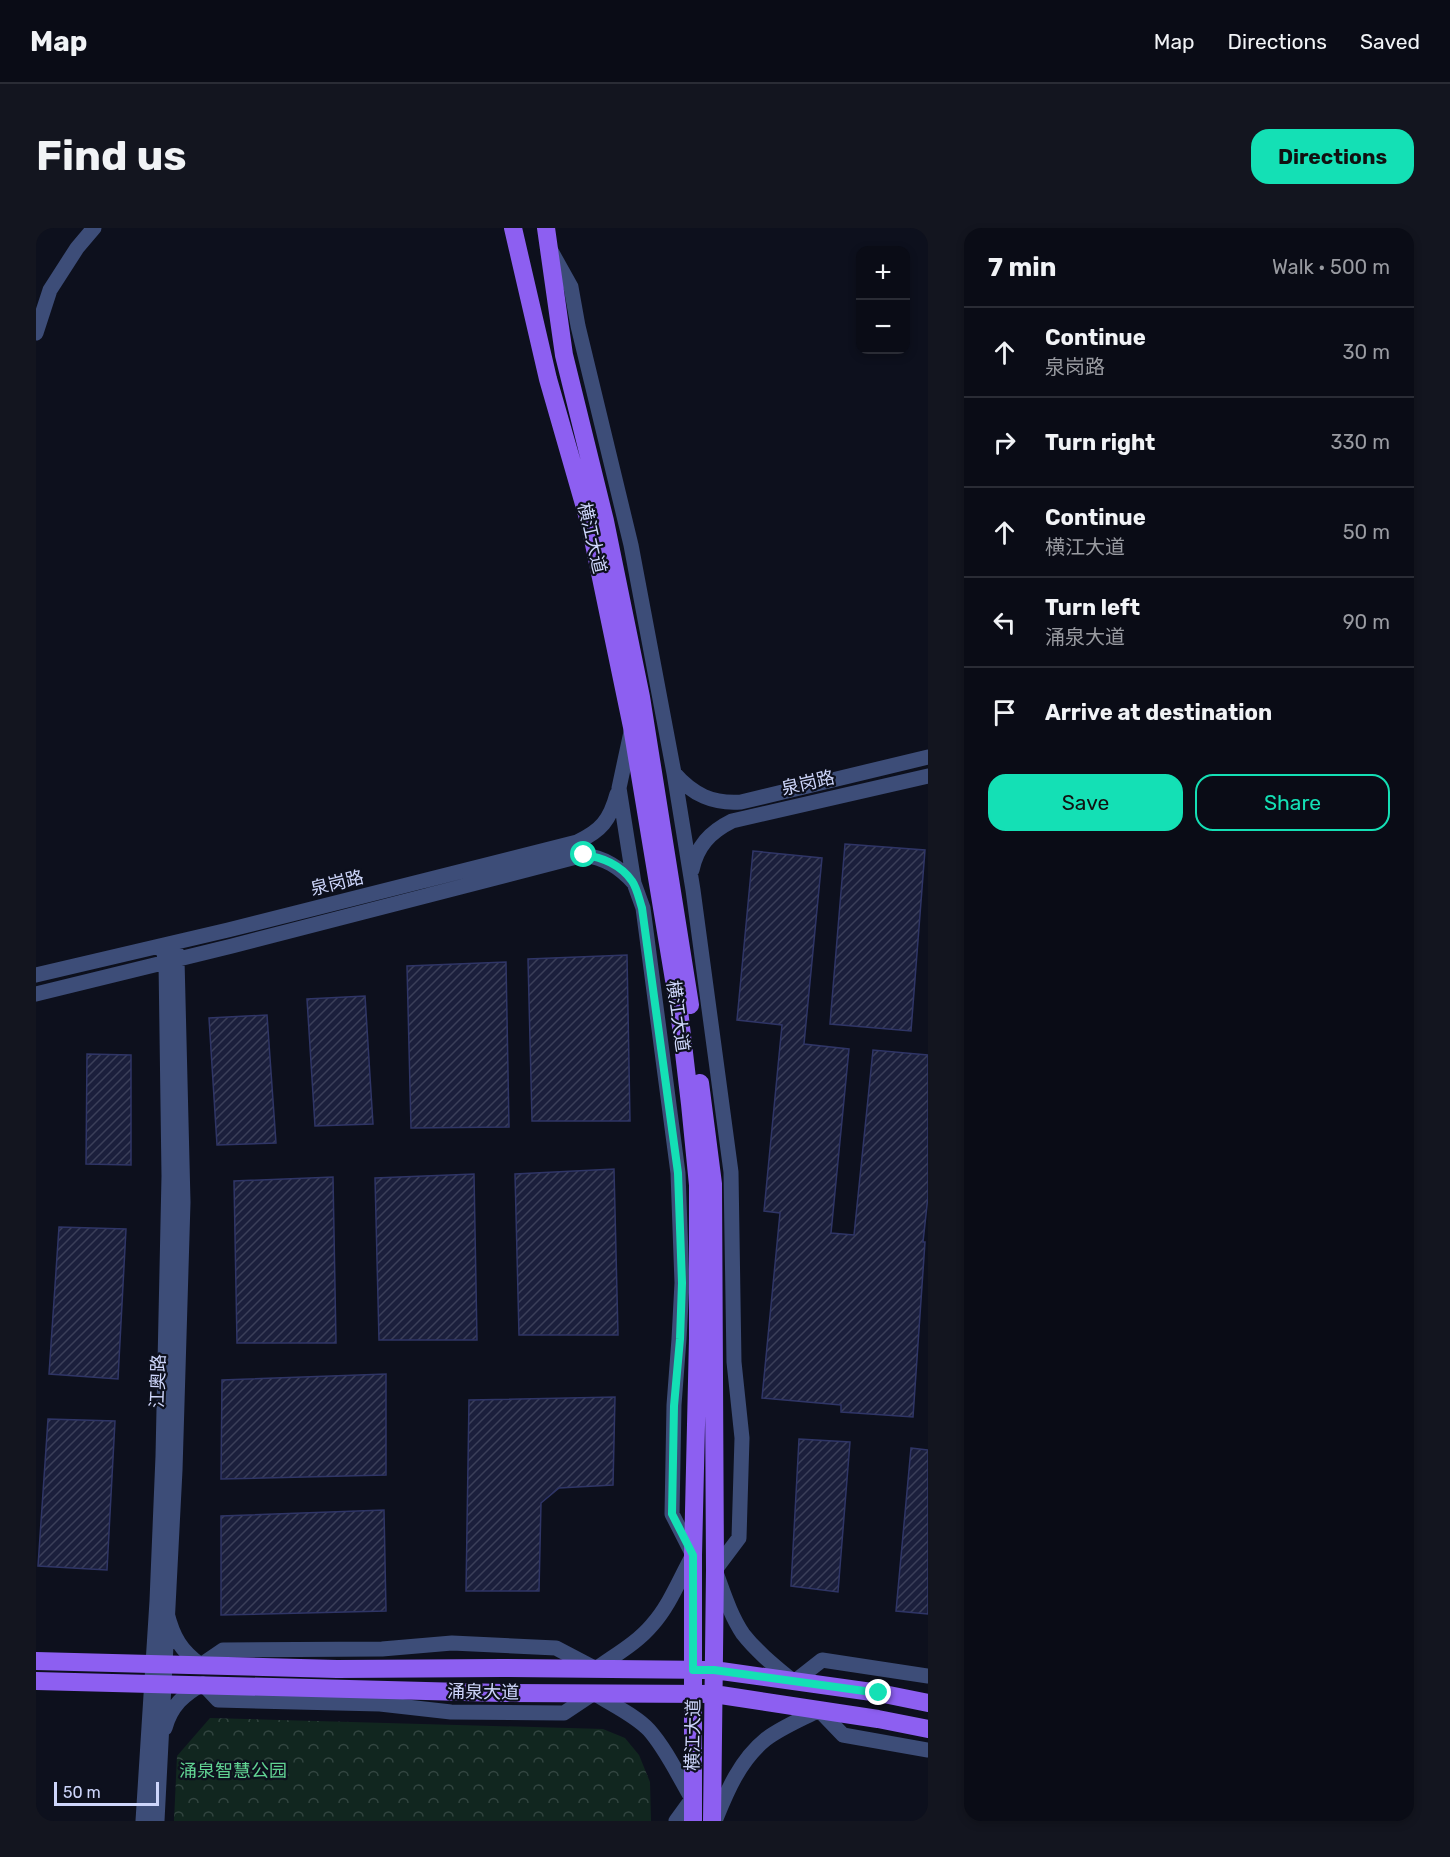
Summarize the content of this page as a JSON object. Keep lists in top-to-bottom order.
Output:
{
  "streets": {
    "main road": ["横江大道", "涌泉大道"],
    "street": ["泉岗路", "江奥路"]
  },
  "crossings": [
    ["横江大道", "涌泉大道"],
    ["泉岗路", "江奥路"],
    ["江奥路", "涌泉大道"]
  ],
  "parks": ["涌泉智慧公园"],
  "scale_bar": "50 m",
  "page": {
    "header": "Map",
    "nav": ["Map", "Directions", "Saved"],
    "buttons": [
      "Directions",
      ["Save", "Share"]
    ],
    "title": "Find us",
    "heading": ["7 min", "Walk · 500 m"],
    "map_buttons": ["+", "−"],
    "list": [
      ["Continue", "泉岗路", "30 m"],
      ["Turn right", "330 m"],
      ["Continue", "横江大道", "50 m"],
      ["Turn left", "涌泉大道", "90 m"],
      "Arrive at destination"
    ],
    "scale": "50 m"
  }
}
